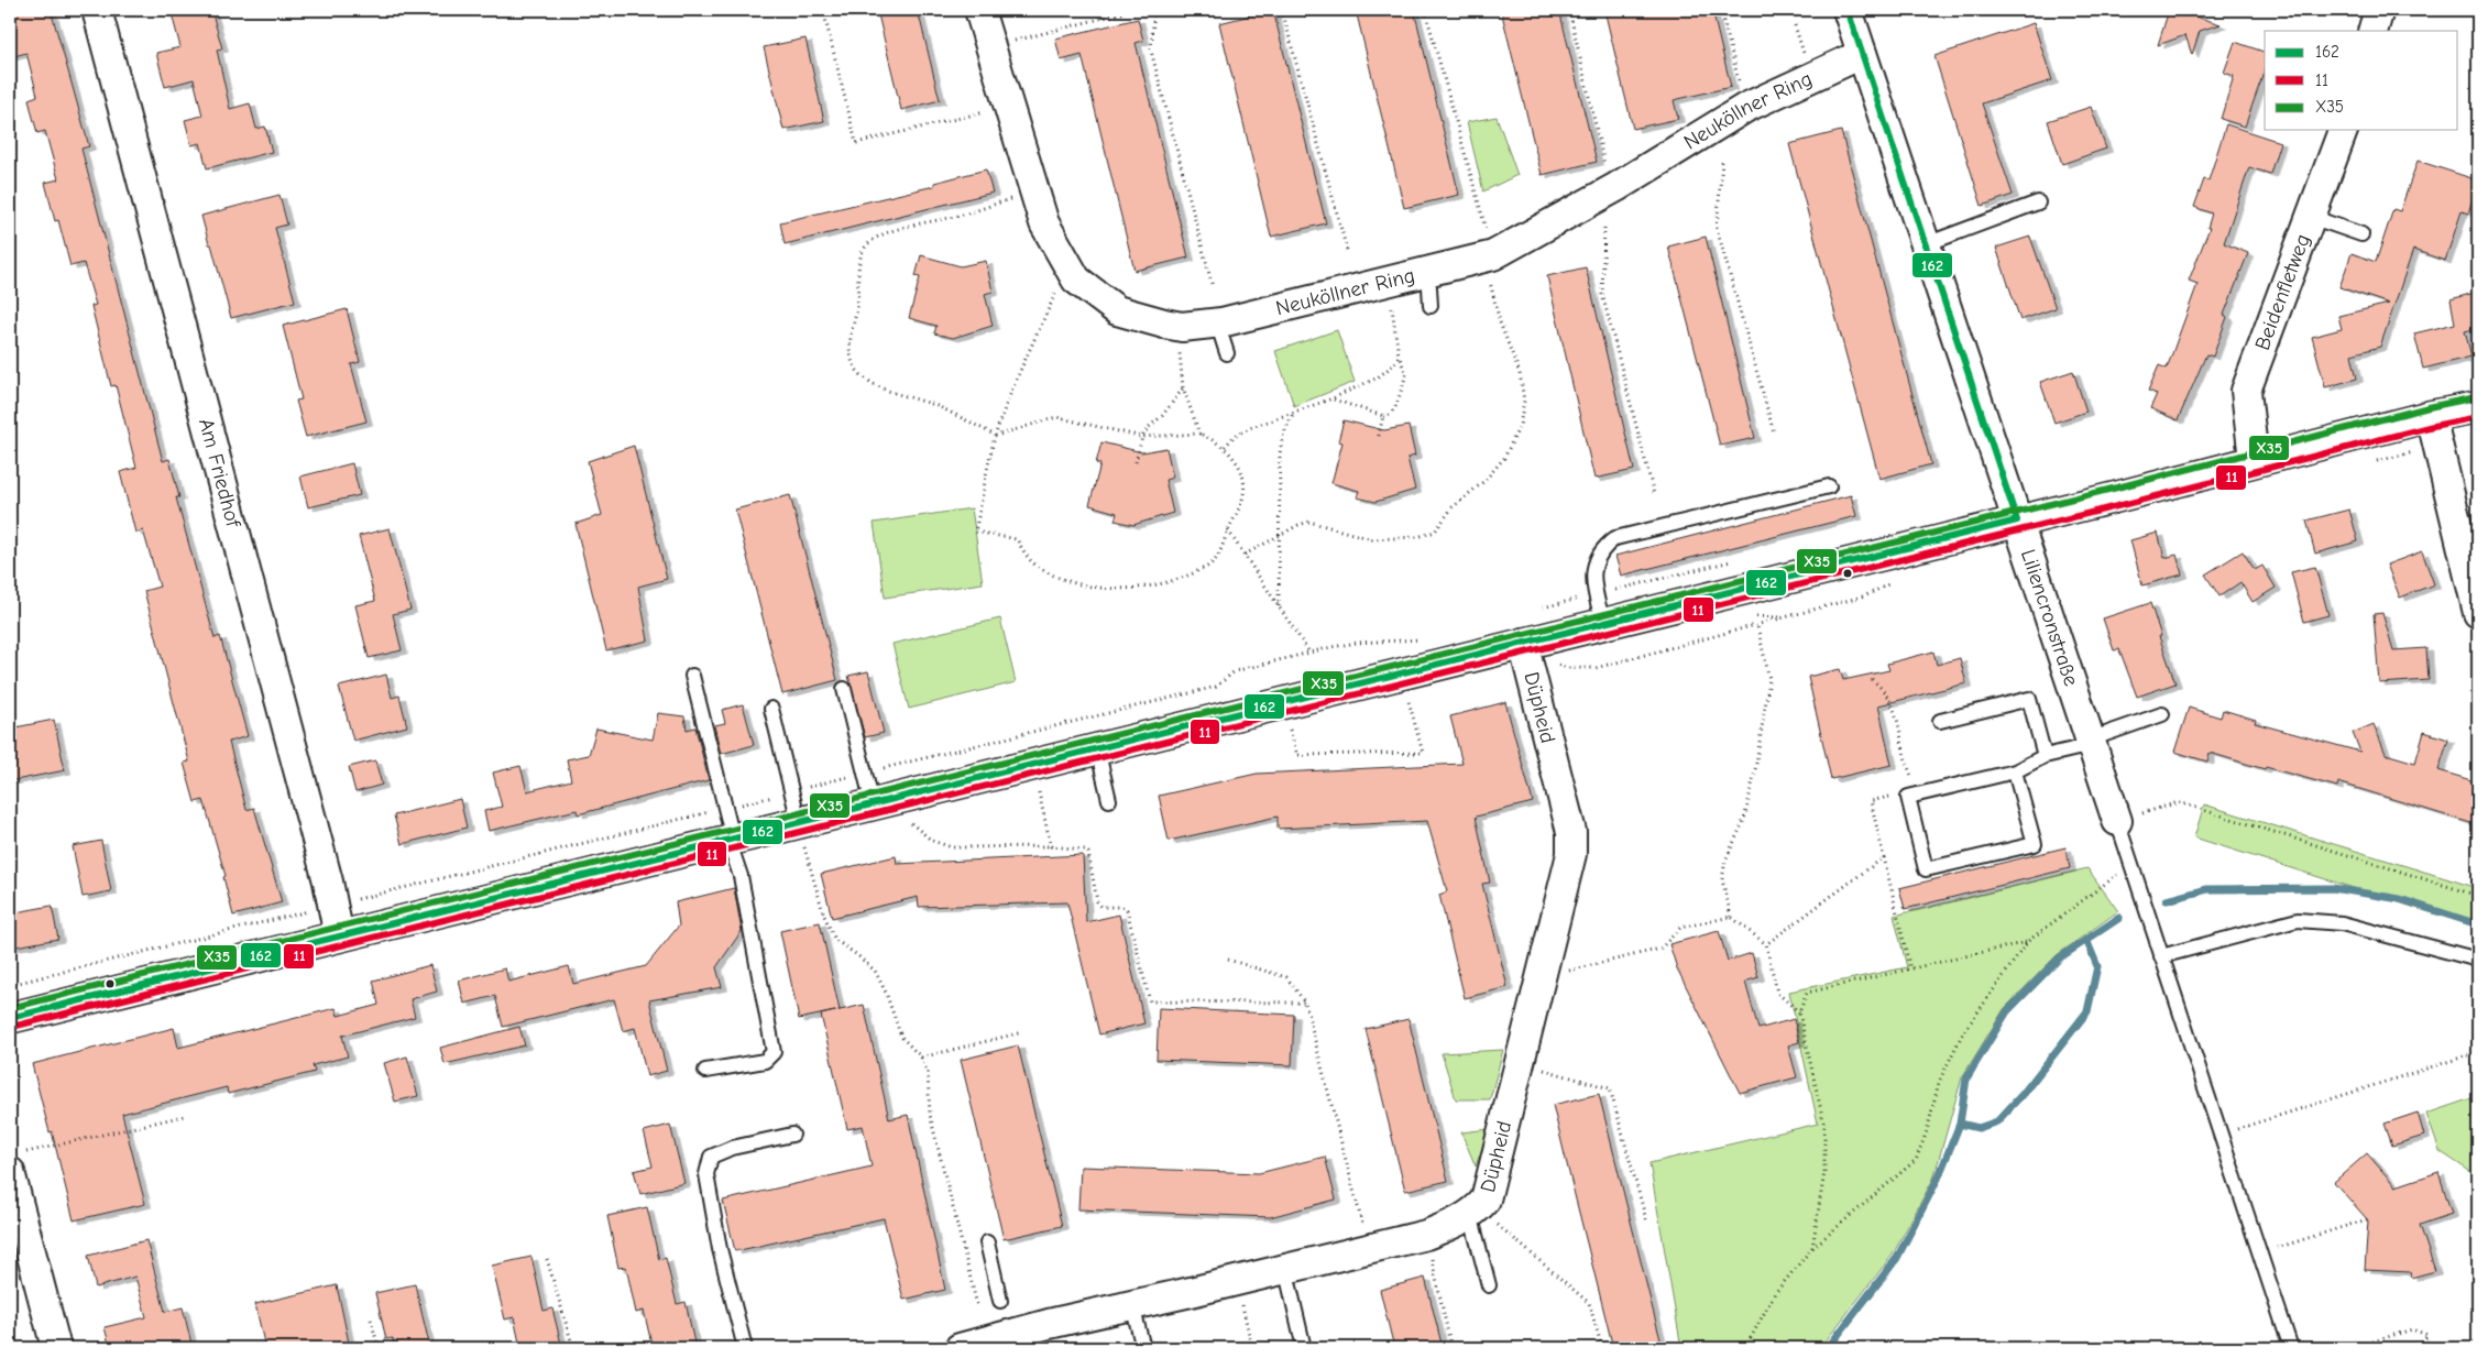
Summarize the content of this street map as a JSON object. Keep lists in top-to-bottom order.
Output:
{
  "streets": {
    "street": [
      "Neuköllner Ring",
      "Beidenfletweg",
      "Am Friedhof",
      "Liliencronstraße",
      "Düpheid"
    ]
  },
  "crossings": [
    ["Neuköllner Ring", "Liliencronstraße"]
  ],
  "lines": ["transit line 162", "transit line X35", "transit line 11"],
  "legend": ["162", "11", "X35"]
}
